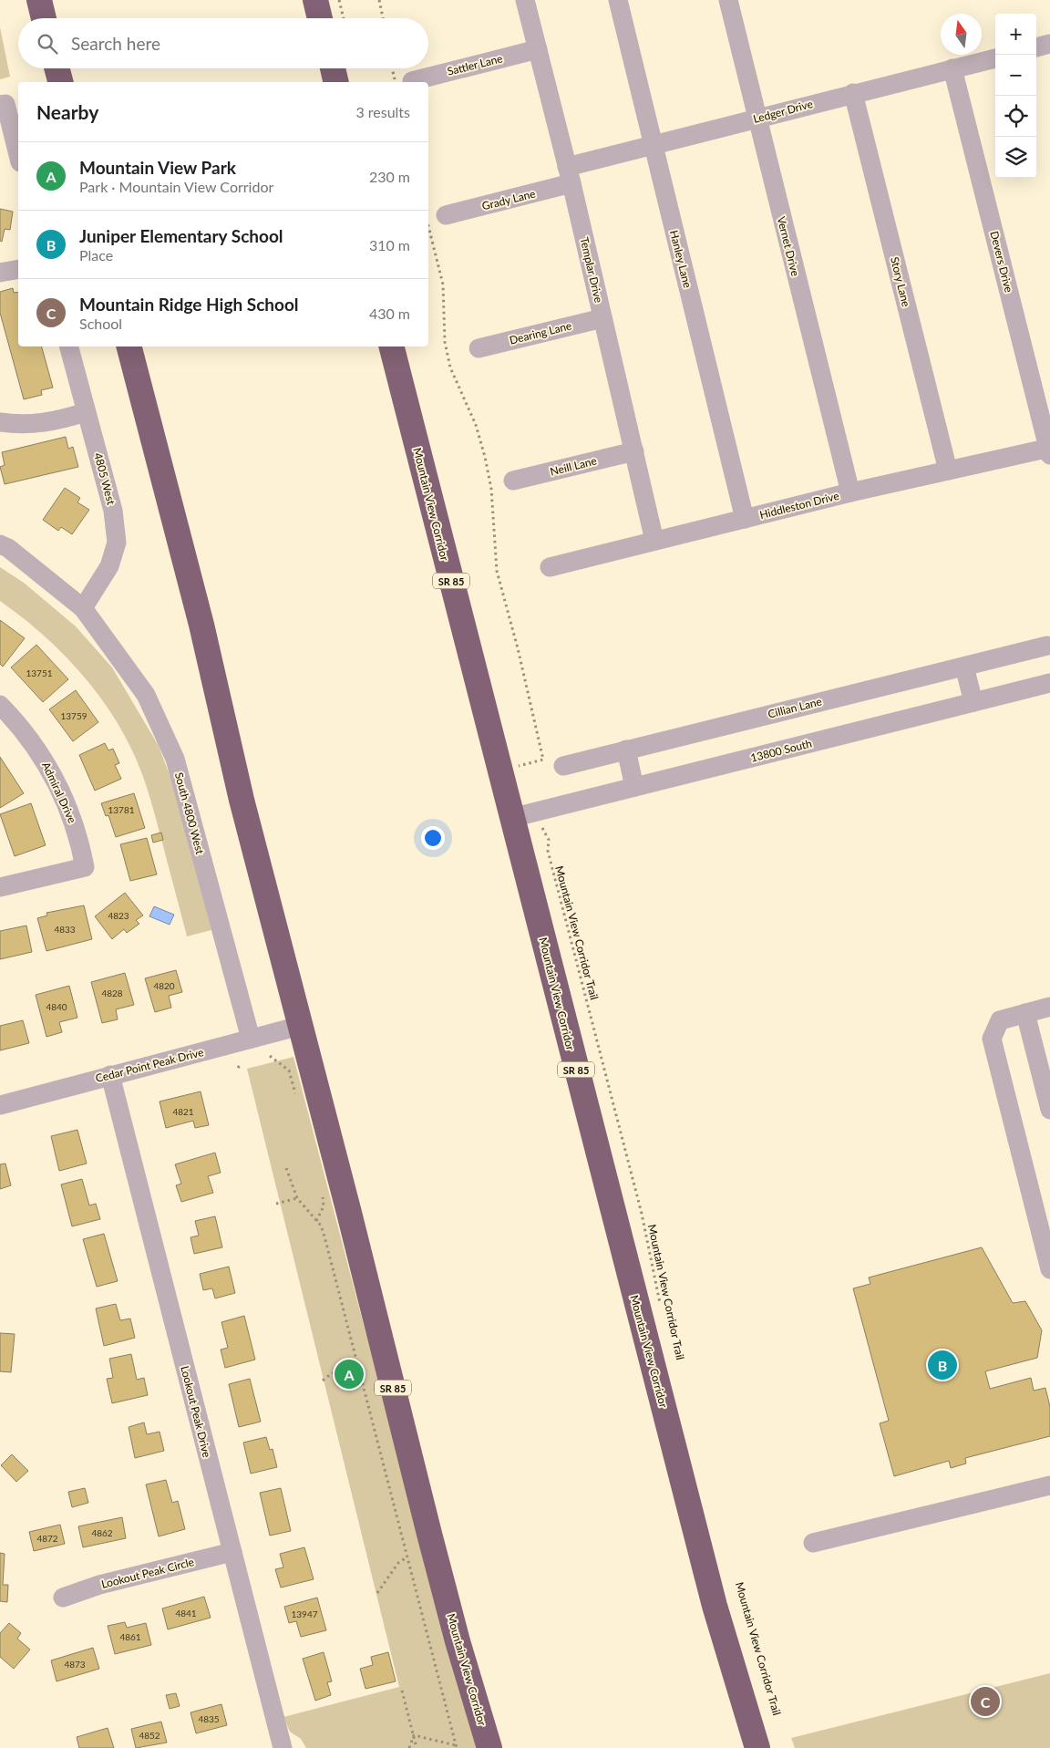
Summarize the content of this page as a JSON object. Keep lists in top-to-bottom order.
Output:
{
  "streets": {
    "highway": ["Mountain View Corridor", "SR 85"],
    "street": [
      "Sattler Lane",
      "Ledger Drive",
      "Grady Lane",
      "Vernet Drive",
      "Hanley Lane",
      "Devers Drive",
      "Templar Drive",
      "Story Lane",
      "Dearing Lane",
      "Neill Lane",
      "4805 West",
      "Hiddleston Drive",
      "Cillian Lane",
      "13800 South",
      "Admiral Drive",
      "South 4800 West",
      "Cedar Point Peak Drive",
      "Lookout Peak Drive",
      "Lookout Peak Circle"
    ],
    "path": ["Mountain View Corridor Trail"]
  },
  "crossings": [
    ["Sattler Lane", "Templar Drive"],
    ["Ledger Drive", "Grady Lane"],
    ["Ledger Drive", "Vernet Drive"],
    ["Ledger Drive", "Hanley Lane"],
    ["Ledger Drive", "Devers Drive"],
    ["Ledger Drive", "Templar Drive"],
    ["Ledger Drive", "Story Lane"],
    ["Grady Lane", "Templar Drive"],
    ["Vernet Drive", "Hiddleston Drive"],
    ["Hanley Lane", "Hiddleston Drive"],
    ["Devers Drive", "Hiddleston Drive"],
    ["Templar Drive", "Dearing Lane"],
    ["Templar Drive", "Neill Lane"],
    ["Templar Drive", "Hiddleston Drive"],
    ["Story Lane", "Hiddleston Drive"],
    ["4805 West", "South 4800 West"],
    ["Mountain View Corridor", "13800 South"],
    ["Mountain View Corridor", "Cedar Point Peak Drive"],
    ["South 4800 West", "Cedar Point Peak Drive"],
    ["Cedar Point Peak Drive", "Lookout Peak Drive"],
    ["Lookout Peak Drive", "Lookout Peak Circle"]
  ],
  "house_numbers": [
    "13751",
    "13759",
    "13781",
    "4823",
    "4833",
    "4820",
    "4828",
    "4840",
    "4821",
    "4862",
    "4872",
    "4841",
    "13947",
    "4861",
    "4873",
    "4835",
    "4852"
  ],
  "north": "top",
  "page": {
    "map_buttons": ["+", "−"],
    "search": "Search here",
    "heading": ["Nearby", "3 results"],
    "list": [
      {
        "mark": "A",
        "name": "Mountain View Park",
        "note": "Park · Mountain View Corridor",
        "value": "230 m"
      },
      {
        "mark": "B",
        "name": "Juniper Elementary School",
        "note": "Place",
        "value": "310 m"
      },
      {
        "mark": "C",
        "name": "Mountain Ridge High School",
        "note": "School",
        "value": "430 m"
      }
    ],
    "pins": ["B", "A", "C"]
  }
}
